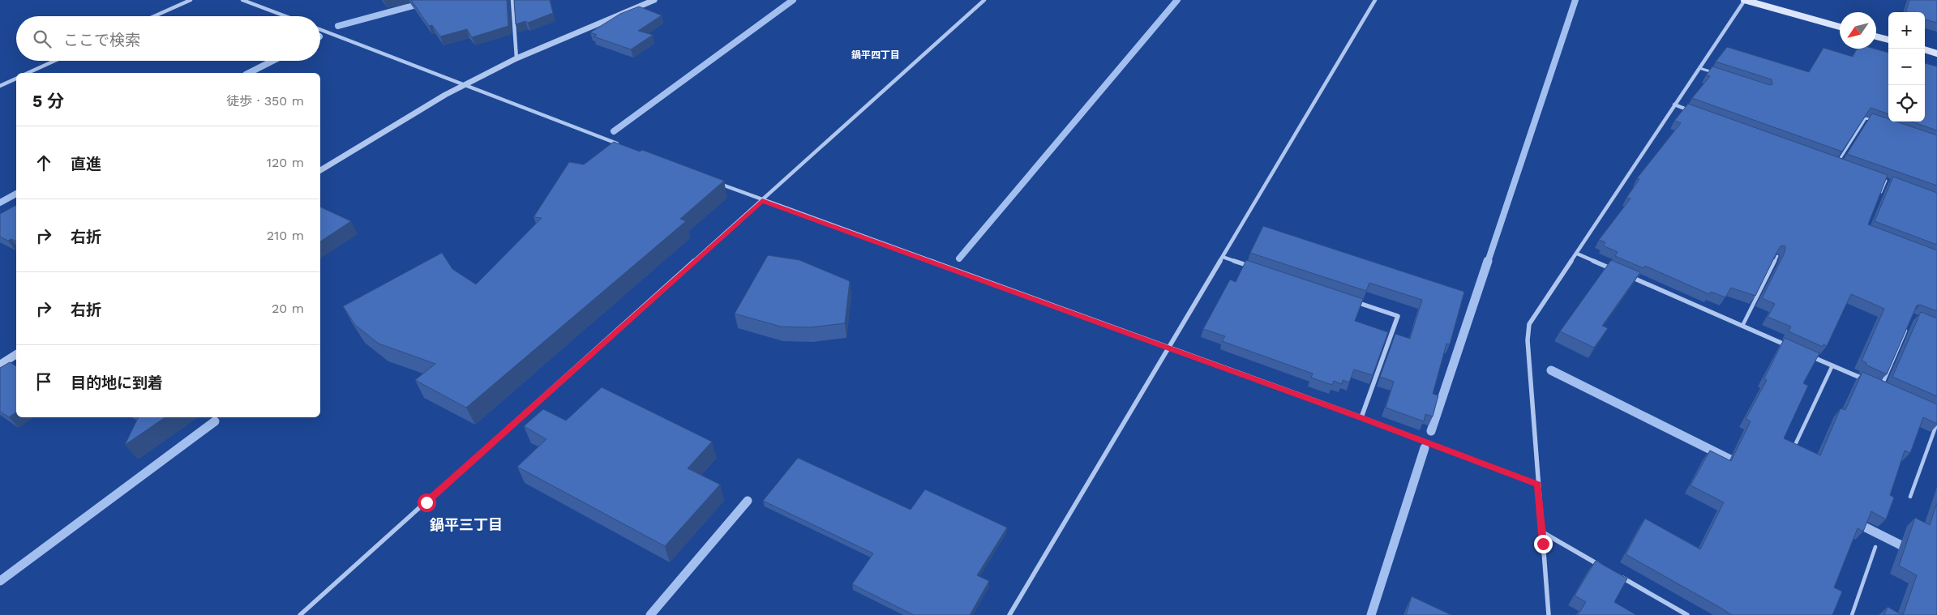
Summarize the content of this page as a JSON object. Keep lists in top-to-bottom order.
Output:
{
  "districts": ["鍋平四丁目", "鍋平三丁目"],
  "north": "bottom left",
  "page": {
    "map_buttons": ["+", "−"],
    "search": "ここで検索",
    "heading": ["5 分", "徒歩 · 350 m"],
    "list": [
      ["直進", "120 m"],
      ["右折", "210 m"],
      ["右折", "20 m"],
      "目的地に到着"
    ]
  }
}
